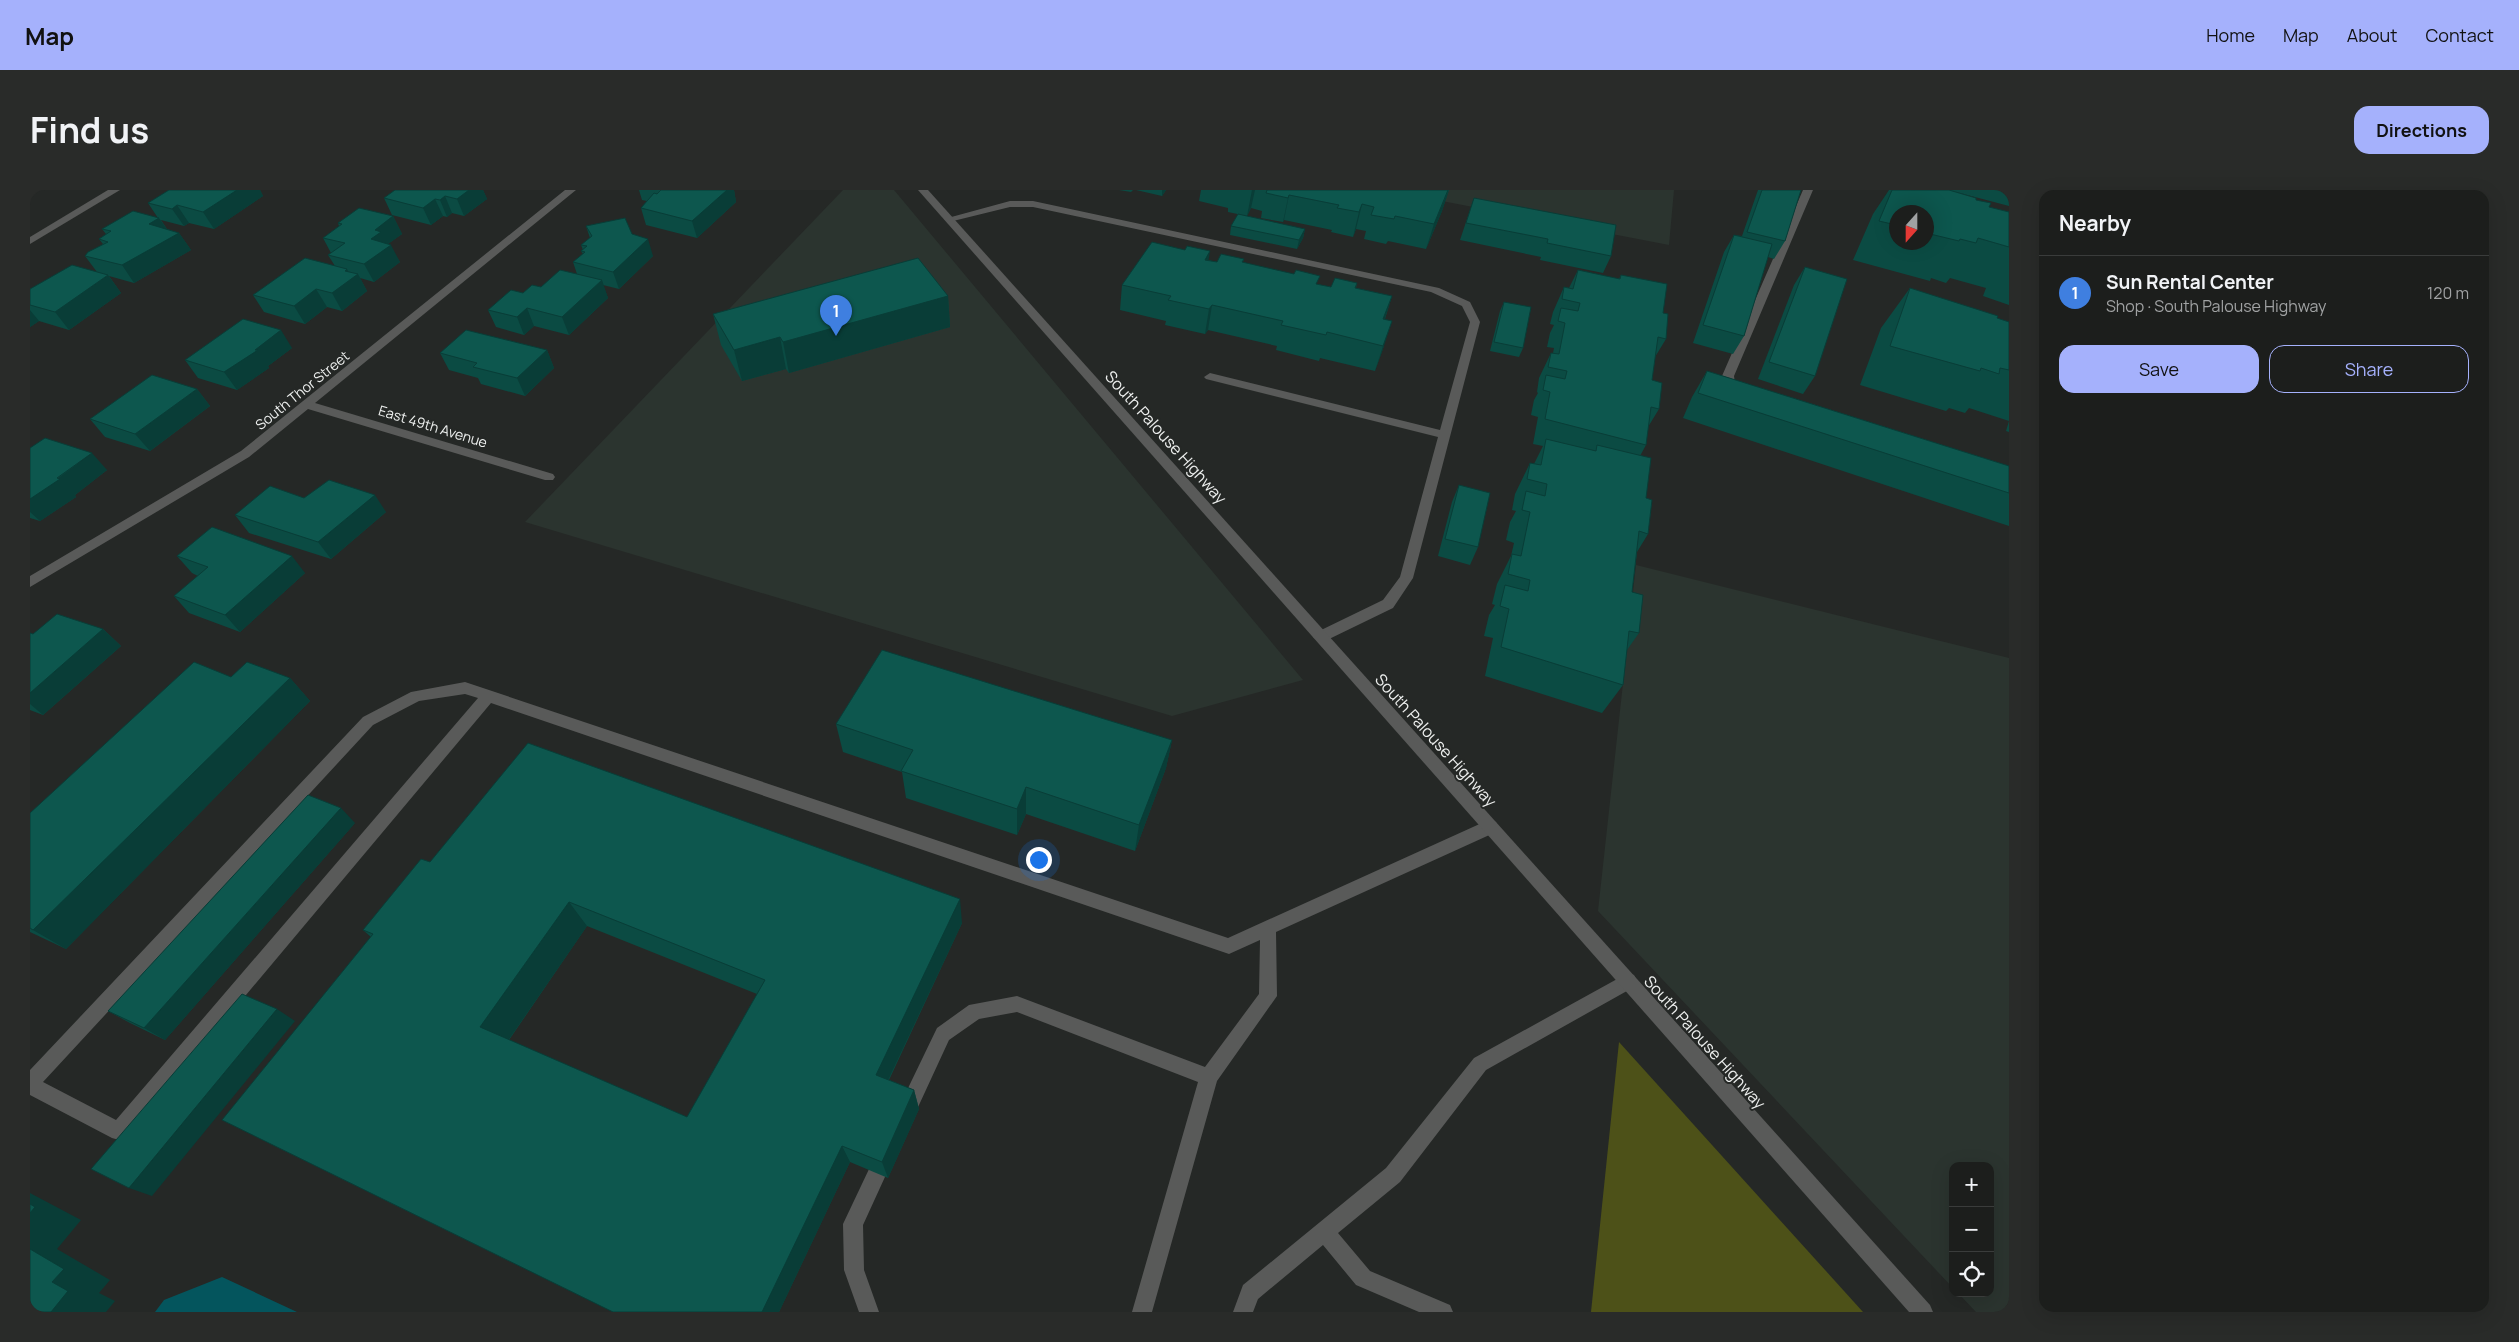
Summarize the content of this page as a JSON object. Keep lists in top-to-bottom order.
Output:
{
  "streets": {
    "street": ["South Thor Street", "East 49th Avenue", "South Palouse Highway"]
  },
  "crossings": [
    ["South Thor Street", "East 49th Avenue"]
  ],
  "north": "bottom",
  "page": {
    "header": "Map",
    "nav": [
      "Home",
      "Map",
      "About",
      "Contact"
    ],
    "title": "Find us",
    "buttons": [
      "Directions",
      ["Save", "Share"]
    ],
    "heading": "Nearby",
    "list": [
      {
        "mark": "1",
        "name": "Sun Rental Center",
        "note": "Shop · South Palouse Highway",
        "value": "120 m"
      }
    ],
    "pins": "1",
    "map_buttons": ["+", "−"]
  }
}
